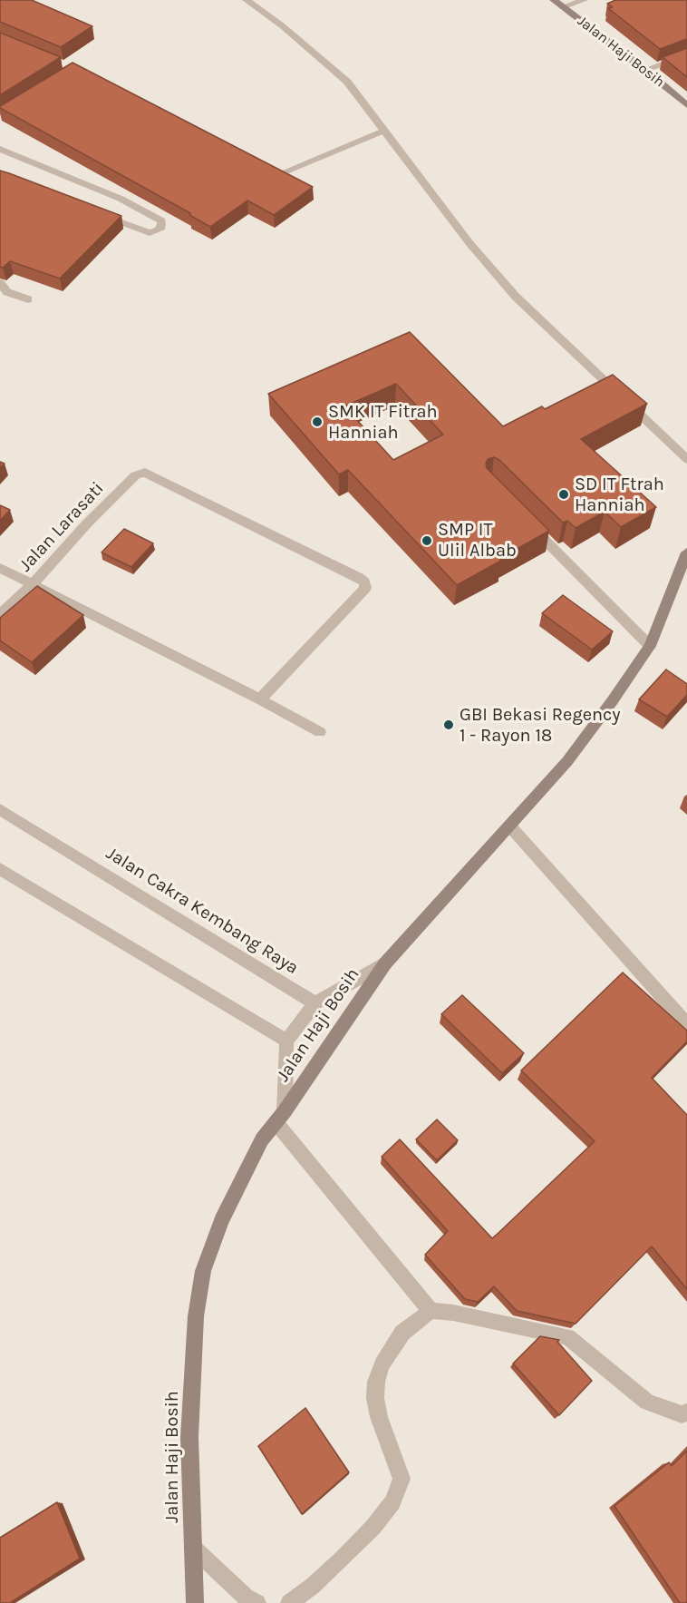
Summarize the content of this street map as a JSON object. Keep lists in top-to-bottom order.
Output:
{
  "streets": {
    "main road": ["Jalan Haji Bosih"],
    "street": ["Jalan Larasati", "Jalan Cakra Kembang Raya"]
  },
  "places": [
    "SMK IT Fitrah Hanniah",
    "SD IT Ftrah Hanniah",
    "SMP IT Ulil Albab",
    "GBI Bekasi Regency 1 - Rayon 18"
  ]
}
